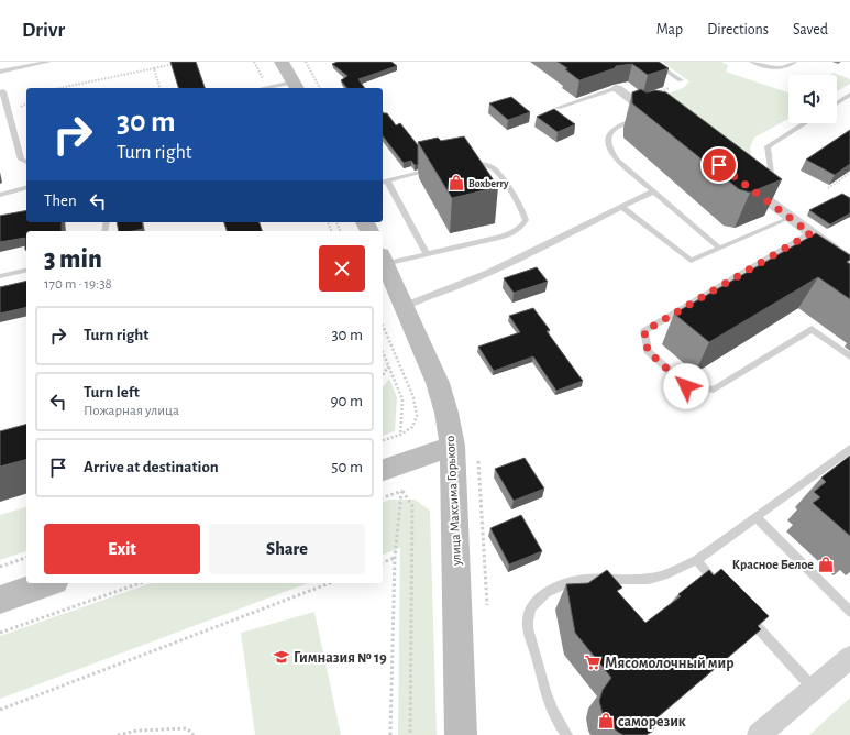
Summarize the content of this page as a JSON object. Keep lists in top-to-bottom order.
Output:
{
  "streets": {
    "main road": ["улица Максима Горького"]
  },
  "places": {
    "shop": ["Boxberry", "Красное Белое", "саморезик"],
    "school or university": ["Гимназия № 19"],
    "supermarket": ["Мясомолочный мир"]
  },
  "page": {
    "header": "Drivr",
    "nav": ["Map", "Directions", "Saved"],
    "turn": ["30 m", "Turn right"],
    "then": "Then",
    "heading": ["3 min", "170 m · 19:38"],
    "list": [
      {
        "name": "Turn right",
        "value": "30 m"
      },
      {
        "name": "Turn left",
        "note": "Пожарная улица",
        "value": "90 m"
      },
      {
        "name": "Arrive at destination",
        "value": "50 m"
      }
    ],
    "buttons": ["Exit", "Share"]
  }
}
